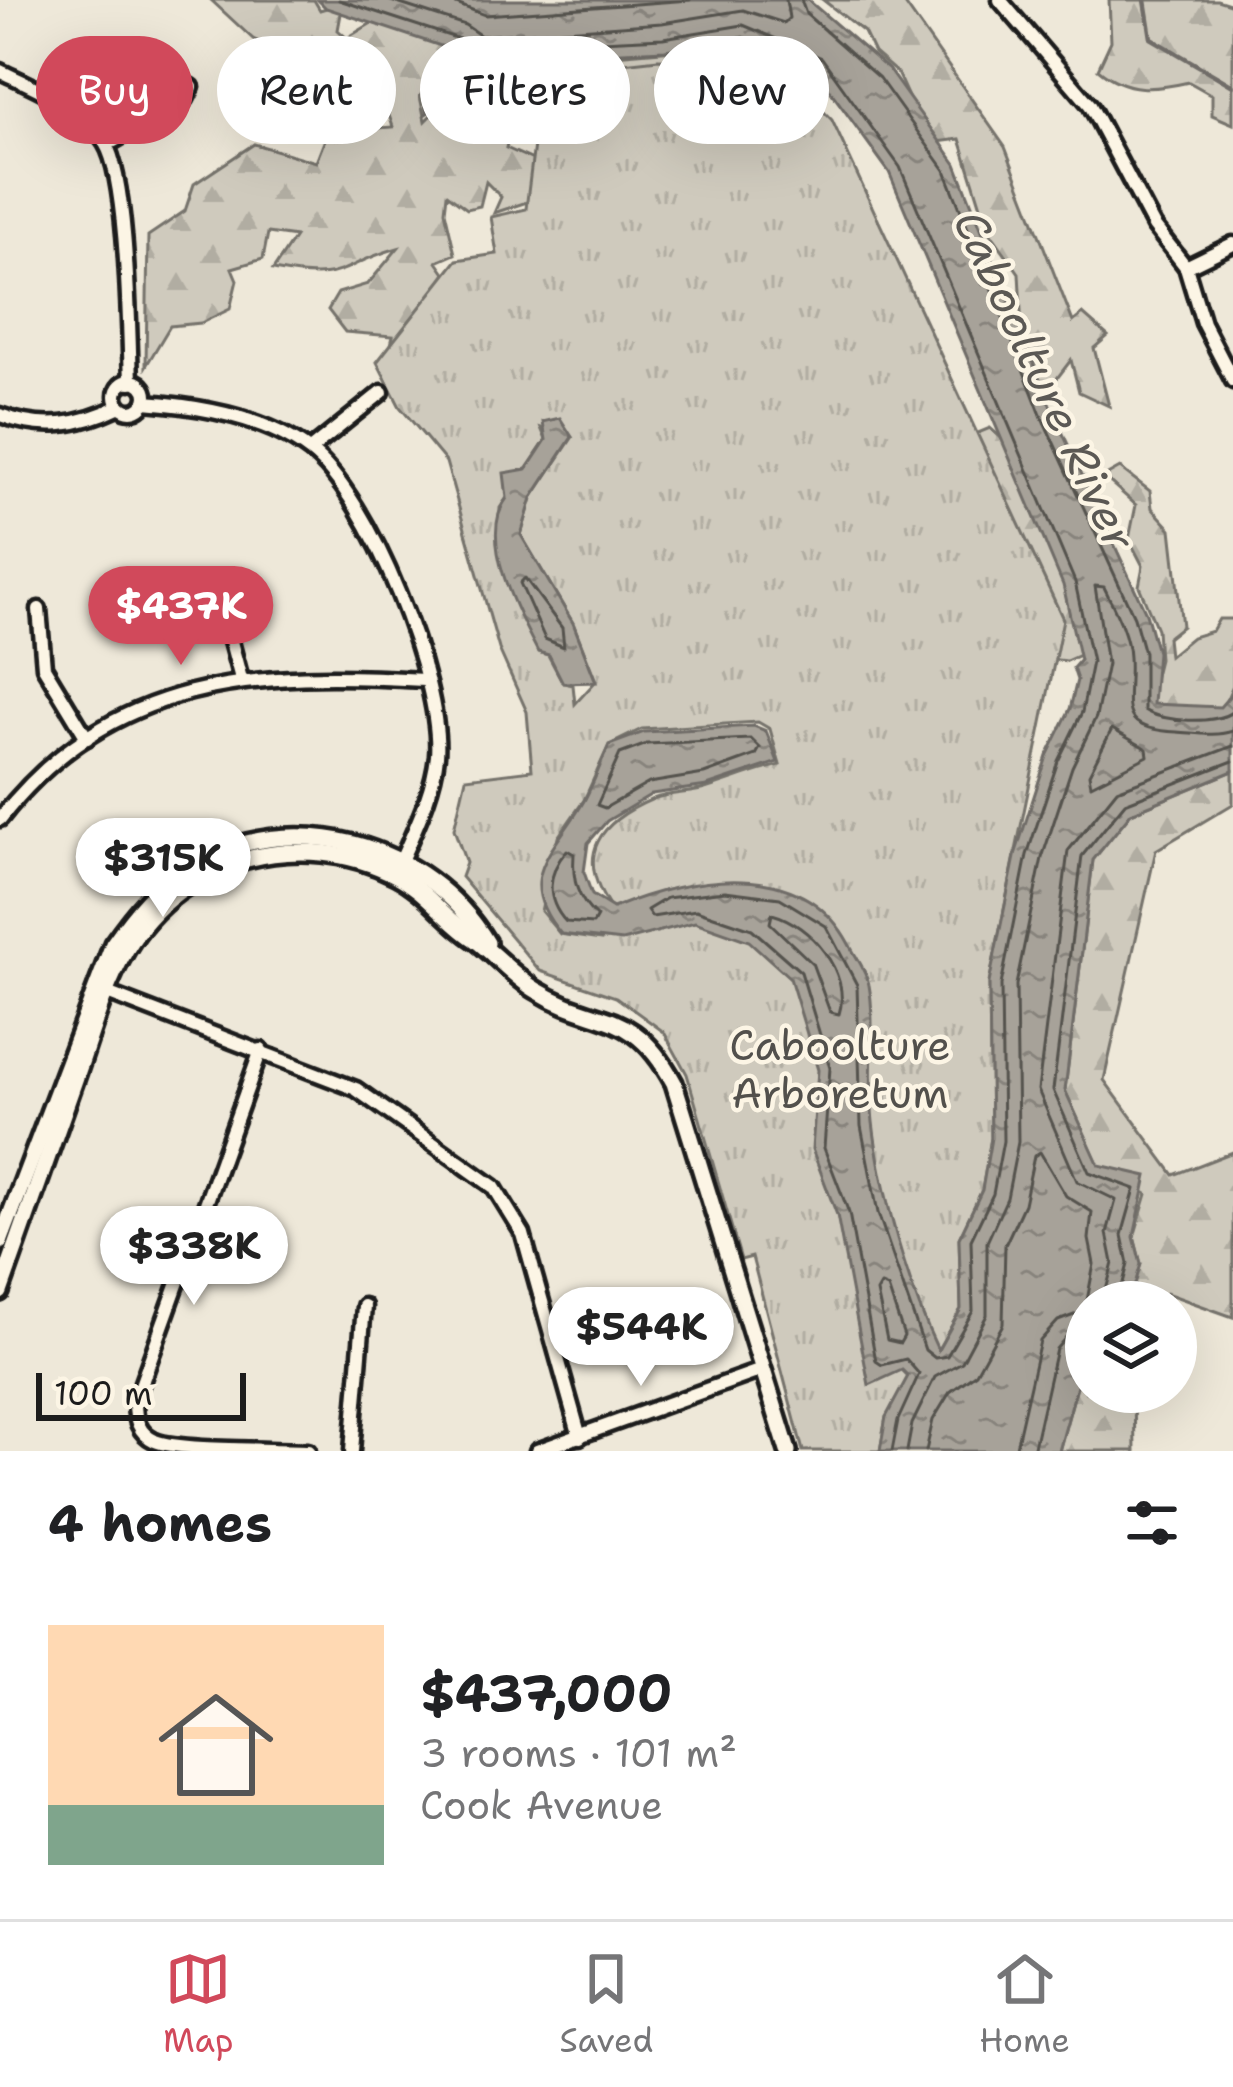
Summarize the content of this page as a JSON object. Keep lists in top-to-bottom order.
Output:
{
  "water": ["Caboolture River"],
  "parks": ["Caboolture Arboretum"],
  "scale_bar": "100 m",
  "page": {
    "chip": [
      "Buy",
      "Rent",
      "Filters",
      "New"
    ],
    "price": [
      "$437K",
      "$315K",
      "$338K",
      "$544K"
    ],
    "scale": "100 m",
    "heading": "4 homes",
    "list": [
      {
        "name": "$437,000",
        "note": "3 rooms · 101 m² · Cook Avenue"
      }
    ],
    "tabs": ["Map", "Saved", "Home"]
  }
}
